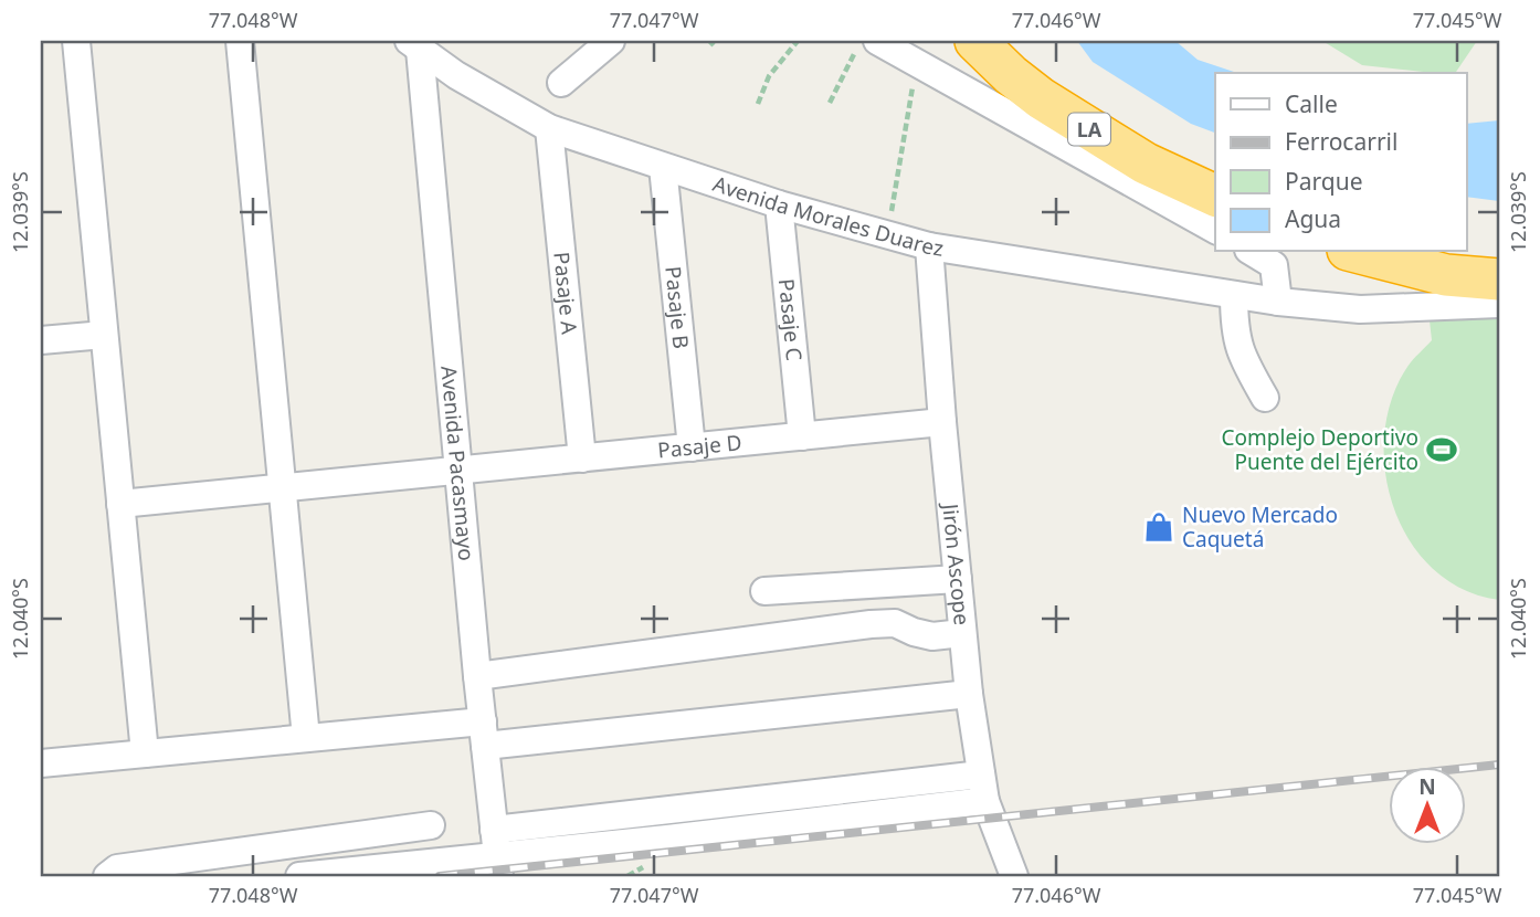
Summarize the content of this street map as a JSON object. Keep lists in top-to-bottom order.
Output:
{
  "streets": {
    "highway": ["LA"],
    "street": [
      "Avenida Morales Duarez",
      "Pasaje A",
      "Pasaje B",
      "Pasaje C",
      "Pasaje D",
      "Avenida Pacasmayo",
      "Jirón Ascope"
    ]
  },
  "crossings": [
    ["Avenida Morales Duarez", "Pasaje A"],
    ["Avenida Morales Duarez", "Pasaje B"],
    ["Avenida Morales Duarez", "Pasaje C"],
    ["Avenida Morales Duarez", "Avenida Pacasmayo"],
    ["Avenida Morales Duarez", "Jirón Ascope"],
    ["Pasaje A", "Pasaje D"],
    ["Pasaje B", "Pasaje D"],
    ["Pasaje C", "Pasaje D"],
    ["Pasaje D", "Avenida Pacasmayo"],
    ["Pasaje D", "Jirón Ascope"]
  ],
  "places": {
    "sports": ["Complejo Deportivo Puente del Ejército"],
    "shop": ["Nuevo Mercado Caquetá"]
  },
  "legend": [
    "Calle",
    "Ferrocarril",
    "Parque",
    "Agua"
  ],
  "north": "top",
  "coordinates": [
    "77.048°W",
    "77.047°W",
    "77.046°W",
    "77.045°W",
    "12.039°S",
    "12.040°S"
  ]
}
